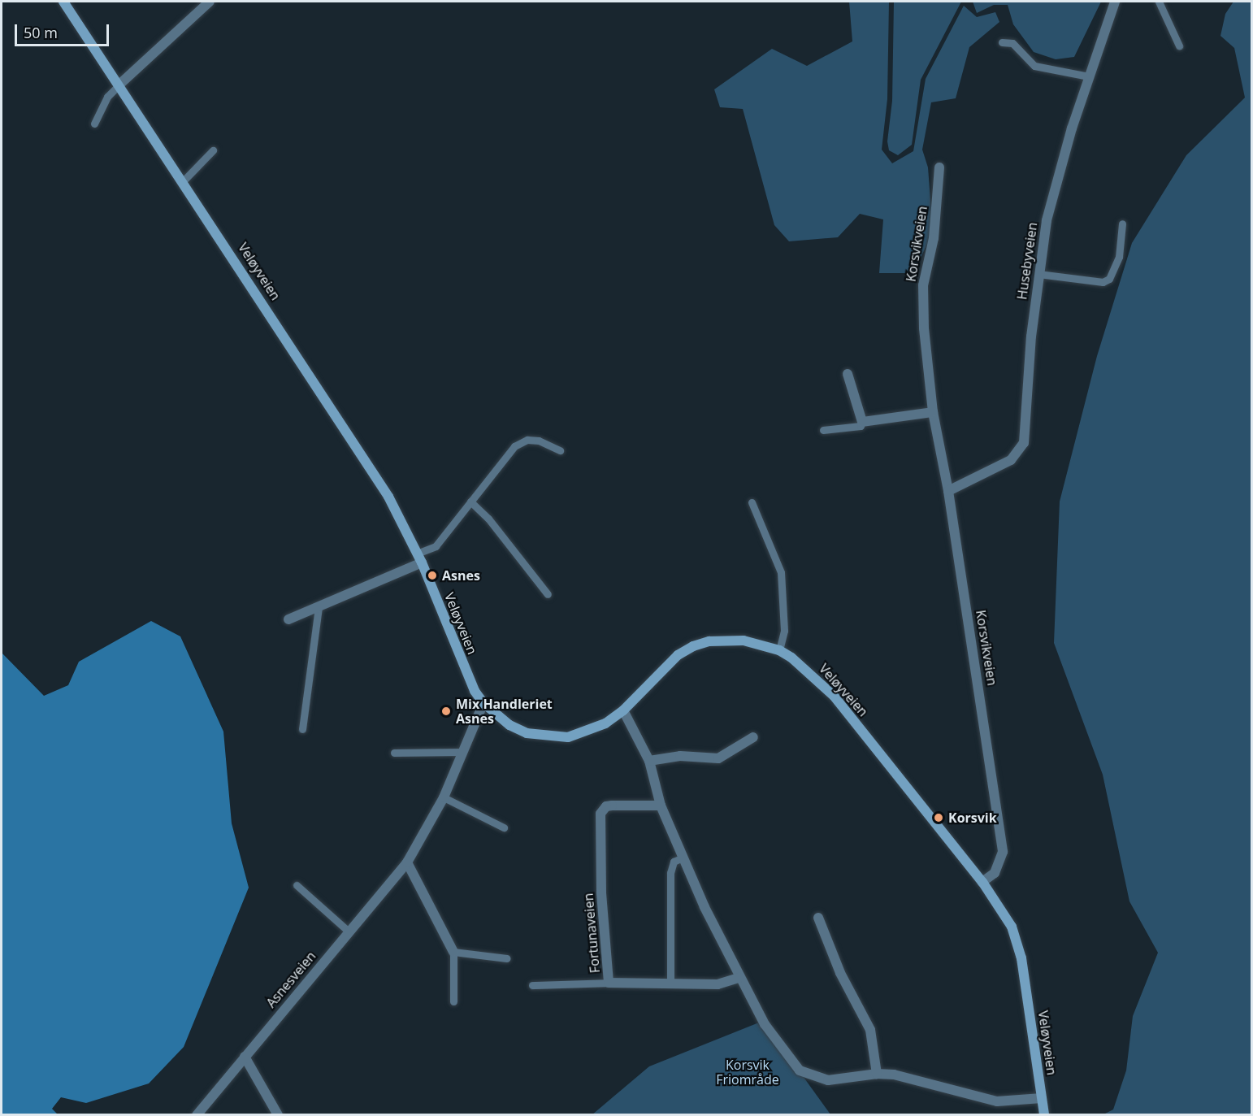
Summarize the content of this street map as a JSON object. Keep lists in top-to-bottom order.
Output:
{
  "streets": {
    "main road": ["Veløyveien"],
    "street": [
      "Korsvikveien",
      "Husebyveien",
      "Fortunaveien",
      "Asnesveien"
    ]
  },
  "crossings": [
    ["Korsvikveien", "Husebyveien"],
    ["Korsvikveien", "Veløyveien"],
    ["Veløyveien", "Asnesveien"]
  ],
  "parks": ["Korsvik Friområde"],
  "places": ["Asnes", "Mix Handleriet Asnes", "Korsvik"],
  "scale_bar": "50 m"
}
